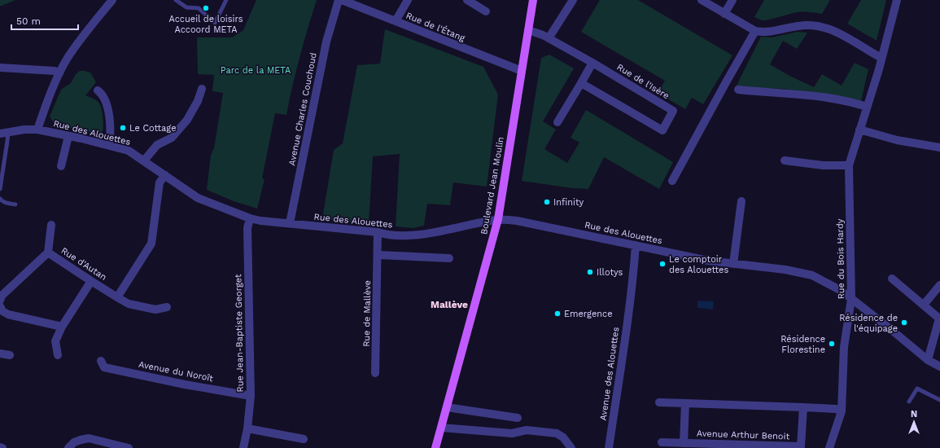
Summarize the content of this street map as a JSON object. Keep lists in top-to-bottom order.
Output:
{
  "streets": {
    "main road": ["Boulevard Jean Moulin"],
    "street": [
      "Rue de l'Étang",
      "Rue de l'Isère",
      "Avenue Charles Couchoud",
      "Rue des Alouettes",
      "Rue du Bois Hardy",
      "Rue d'Autan",
      "Rue de Mallève",
      "Rue Jean-Baptiste Georget",
      "Avenue du Noroît",
      "Avenue des Alouettes",
      "Avenue Arthur Benoit"
    ]
  },
  "crossings": [
    ["Rue de l'Étang", "Boulevard Jean Moulin"],
    ["Rue de l'Isère", "Boulevard Jean Moulin"],
    ["Avenue Charles Couchoud", "Rue des Alouettes"],
    ["Rue des Alouettes", "Boulevard Jean Moulin"],
    ["Rue des Alouettes", "Rue du Bois Hardy"],
    ["Rue des Alouettes", "Rue de Mallève"],
    ["Rue des Alouettes", "Rue Jean-Baptiste Georget"],
    ["Rue des Alouettes", "Avenue des Alouettes"],
    ["Rue Jean-Baptiste Georget", "Avenue du Noroît"]
  ],
  "districts": ["Mallève"],
  "parks": ["Parc de la META"],
  "places": [
    "Accueil de loisirs Accoord META",
    "Le Cottage",
    "Infinity",
    "Le comptoir des Alouettes",
    "Illotys",
    "Emergence",
    "Résidence de l'équipage",
    "Résidence Florestine"
  ],
  "scale_bar": "50 m",
  "north": "top"
}
